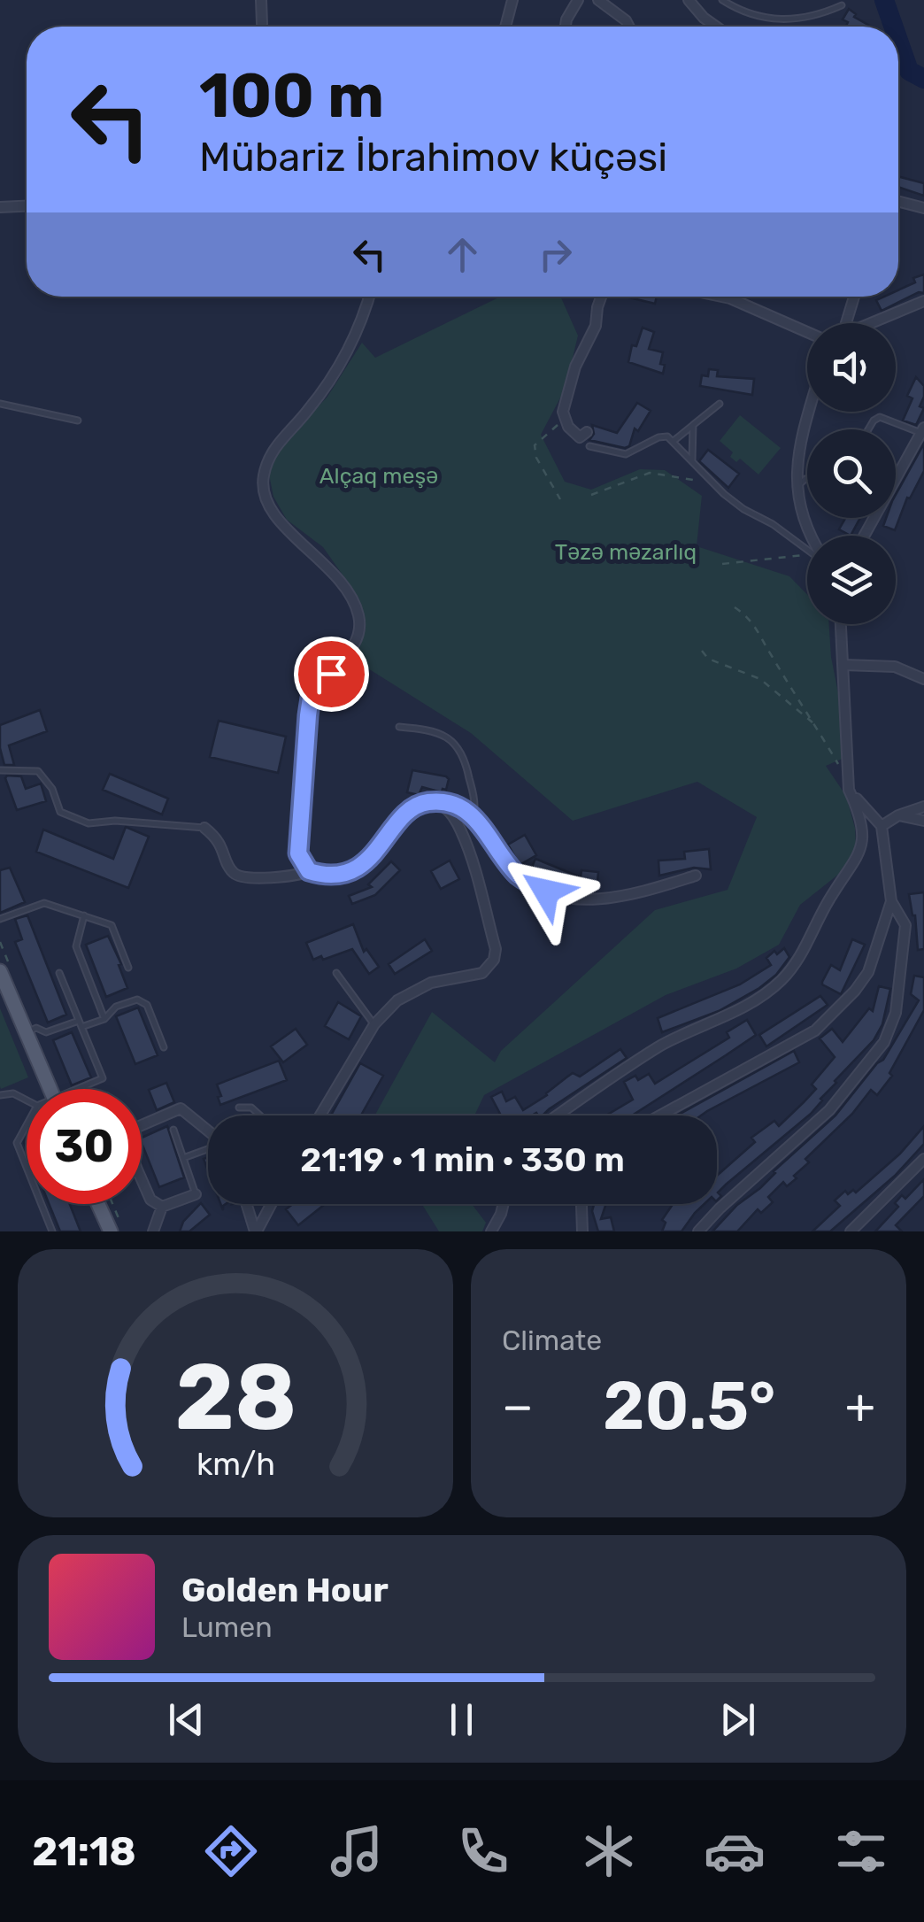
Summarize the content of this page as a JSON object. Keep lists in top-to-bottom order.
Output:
{
  "parks": ["Alçaq meşə", "Təzə məzarlıq"],
  "page": {
    "turn": ["100 m", "Mübariz İbrahimov küçəsi"],
    "limit": "30",
    "trip": "21:19 · 1 min · 330 m",
    "tile": "Climate",
    "heat": ["−", "20.5°", "+"],
    "song": ["Golden Hour", "Lumen"],
    "tabs": "21:18",
    "gauge": ["28", "km/h"]
  }
}
